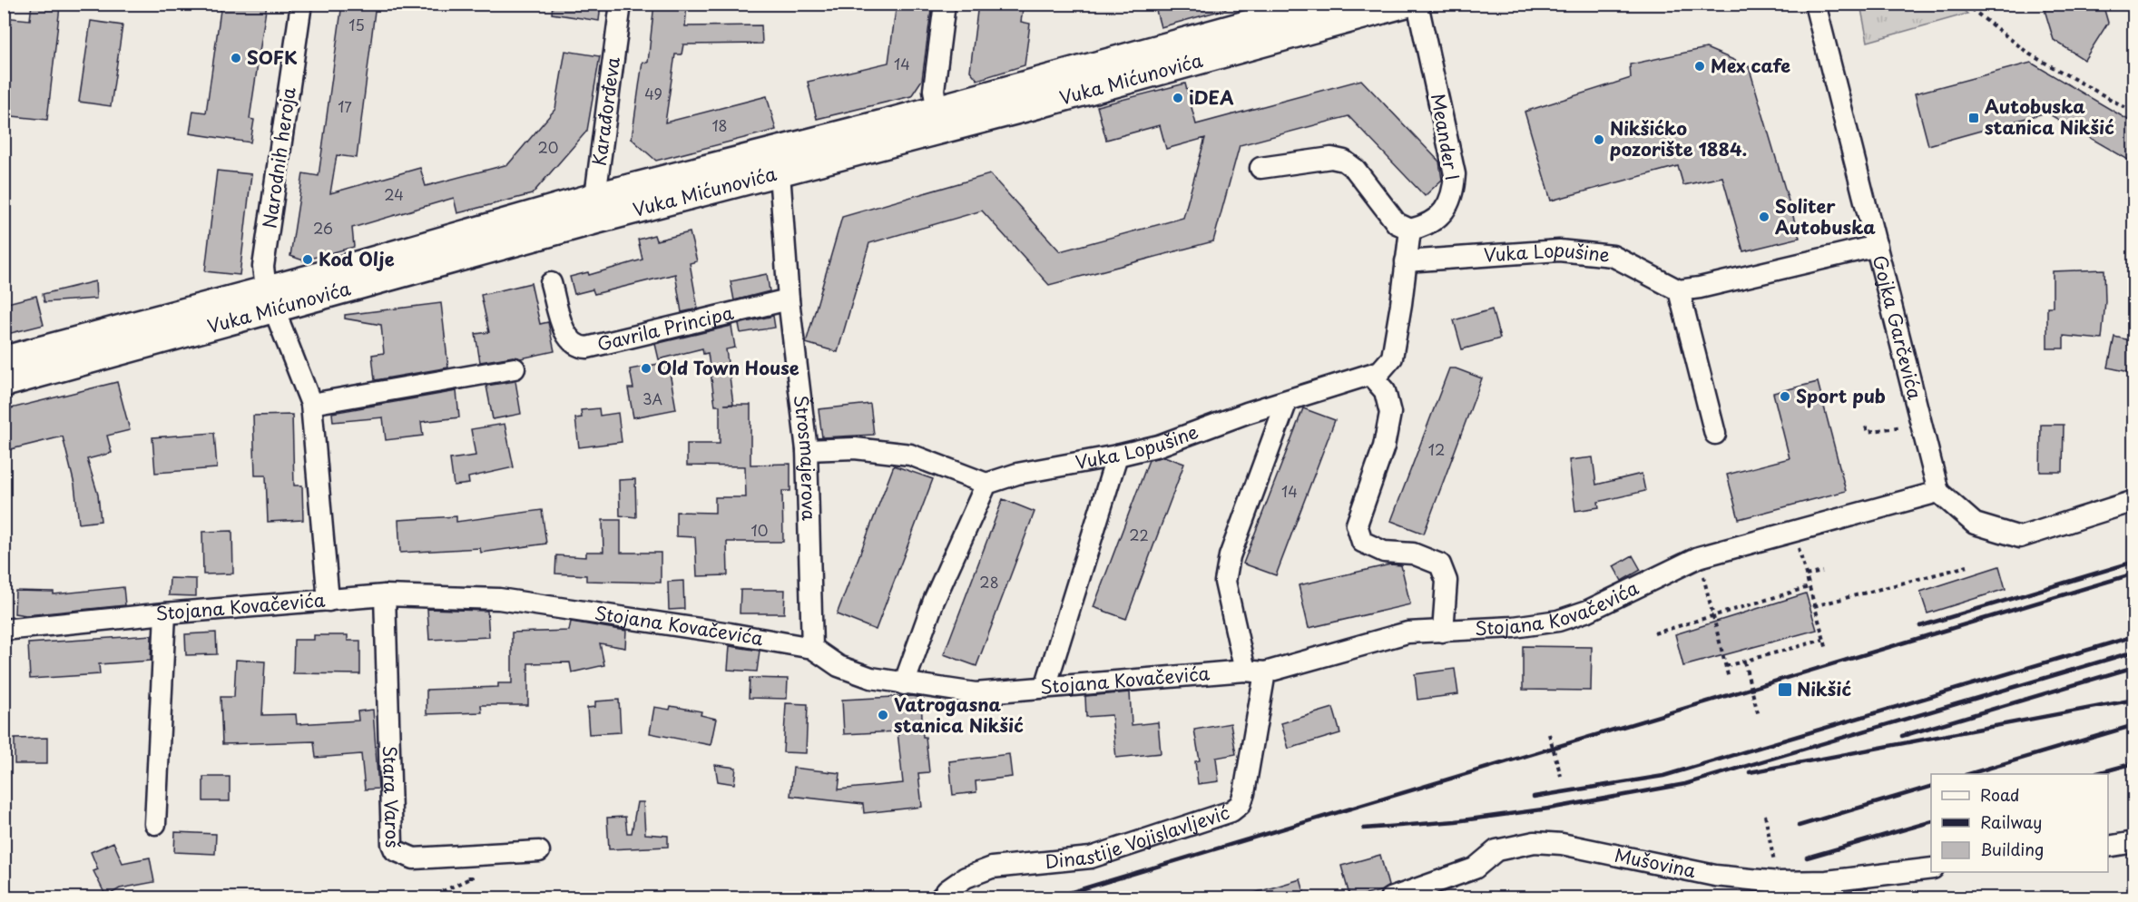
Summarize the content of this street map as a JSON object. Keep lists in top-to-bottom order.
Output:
{
  "streets": {
    "main road": ["Vuka Mićunovića"],
    "street": [
      "Karađorđeva",
      "Meander I",
      "Narodnih heroja",
      "Vuka Lopušine",
      "Gojka Garčevića",
      "Gavrila Principa",
      "Štrosmajerova",
      "Stojana Kovačevića",
      "Stara Varoš",
      "Dinastije Vojislavljević",
      "Mušovina"
    ]
  },
  "crossings": [
    ["Vuka Mićunovića", "Karađorđeva"],
    ["Vuka Mićunovića", "Narodnih heroja"],
    ["Vuka Mićunovića", "Štrosmajerova"],
    ["Meander I", "Vuka Lopušine"],
    ["Gojka Garčevića", "Stojana Kovačevića"],
    ["Gavrila Principa", "Štrosmajerova"],
    ["Štrosmajerova", "Stojana Kovačevića"],
    ["Stojana Kovačevića", "Stara Varoš"],
    ["Stojana Kovačevića", "Dinastije Vojislavljević"]
  ],
  "places": {
    "other": [
      "SOFK",
      "Mex cafe",
      "iDEA",
      "Nikšićko pozorište 1884.",
      "Soliter Autobuska",
      "Kod Olje",
      "Old Town House",
      "Sport pub",
      "Vatrogasna stanica Nikšić"
    ],
    "transit": ["Autobuska stanica Nikšić", "Nikšić"]
  },
  "house_numbers": [
    "15",
    "14",
    "49",
    "17",
    "18",
    "20",
    "24",
    "26",
    "3A",
    "12",
    "14",
    "10",
    "22",
    "28"
  ],
  "legend": ["Road", "Railway", "Building"]
}
